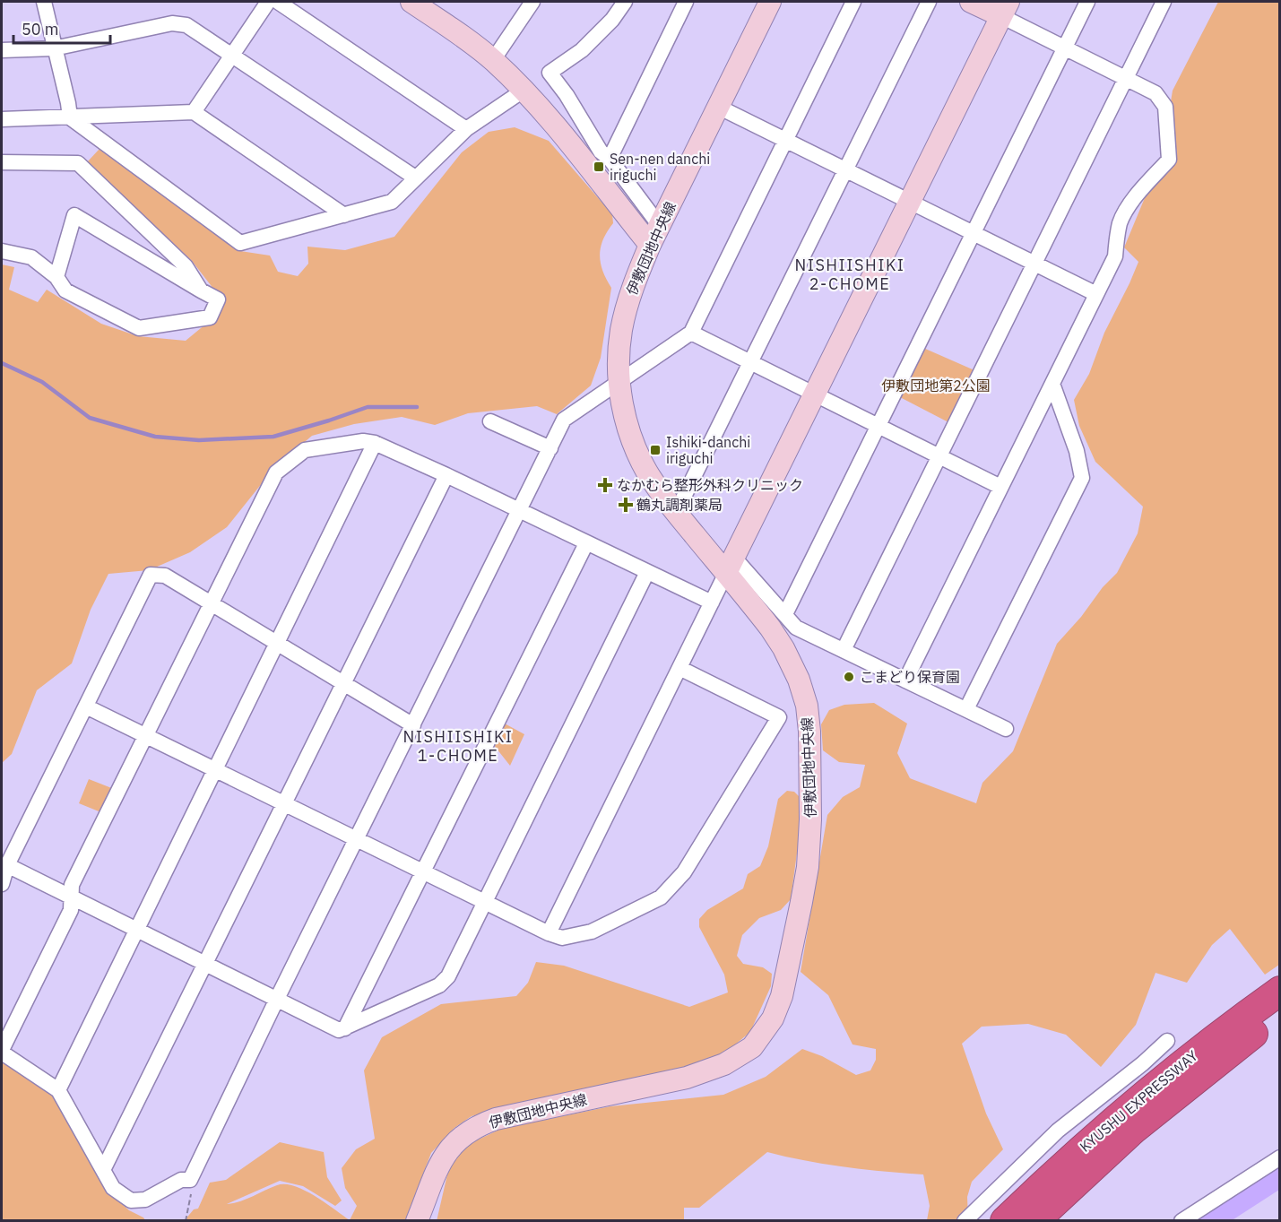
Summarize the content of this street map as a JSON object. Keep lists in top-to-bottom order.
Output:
{
  "streets": {
    "highway": ["KYUSHU EXPRESSWAY"],
    "street": ["伊敷団地中央線"]
  },
  "districts": ["NISHIISHIKI 2-CHOME", "NISHIISHIKI 1-CHOME"],
  "parks": ["伊敷団地第2公園"],
  "places": {
    "transit": ["Sen-nen danchi iriguchi", "Ishiki-danchi iriguchi"],
    "health": ["なかむら整形外科クリニック", "鶴丸調剤薬局"],
    "other": ["こまどり保育園"]
  },
  "scale_bar": "50 m"
}
